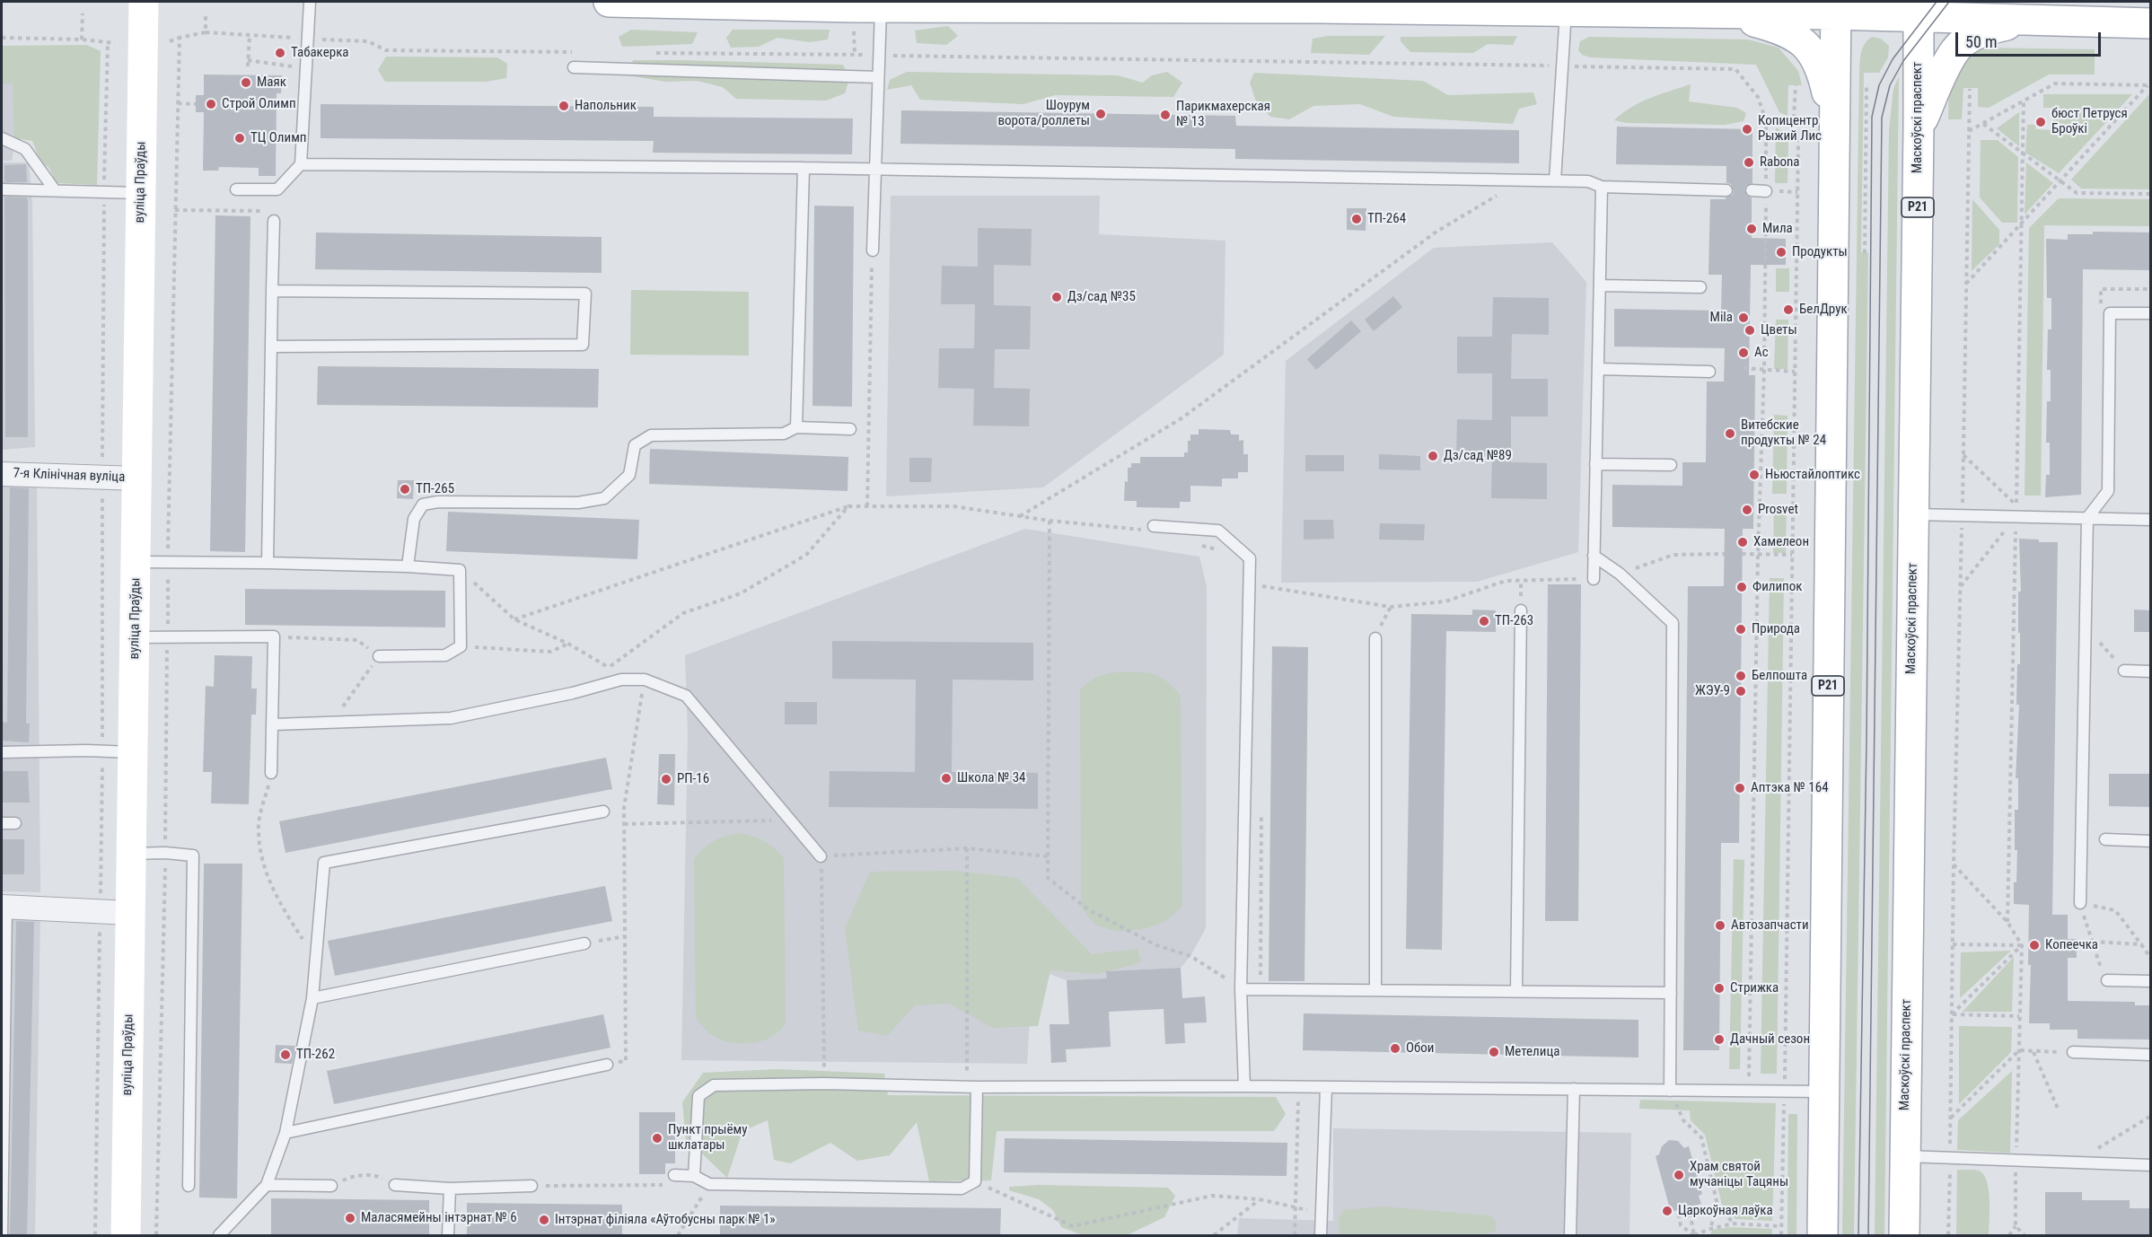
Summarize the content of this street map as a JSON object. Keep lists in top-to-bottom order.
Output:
{
  "streets": {
    "main road": ["Маскоўскі праспект", "вуліца Праўды", "Р21"],
    "street": ["7-я Клінічная вуліца"]
  },
  "crossings": [
    ["вуліца Праўды", "7-я Клінічная вуліца"]
  ],
  "places": [
    "Табакерка",
    "Маяк",
    "Строй Олимп",
    "Напольник",
    "Шоурум ворота/роллеты",
    "Парикмахерская № 13",
    "бюст Петруся Броўкі",
    "Копицентр Рыжий Лис",
    "ТЦ Олимп",
    "Rabona",
    "ТП-264",
    "Мила",
    "Продукты",
    "Дз/сад №35",
    "БелДрук",
    "Mila",
    "Цветы",
    "Ас",
    "Витебские продукты № 24",
    "Дз/сад №89",
    "Ньюстайлоптикс",
    "ТП-265",
    "Prosvet",
    "Хамелеон",
    "Филипок",
    "ТП-263",
    "Природа",
    "Белпошта",
    "ЖЭУ-9",
    "Школа № 34",
    "РП-16",
    "Аптэка № 164",
    "Автозапчасти",
    "Копеечка",
    "Стрижка",
    "Дачный сезон",
    "Обои",
    "Метелица",
    "ТП-262",
    "Пункт прыёму шклатары",
    "Храм святой мучаніцы Тацяны",
    "Царкоўная лаўка",
    "Маласямейны інтэрнат № 6",
    "Інтэрнат філіяла «Аўтобусны парк № 1»"
  ],
  "scale_bar": "50 m"
}
